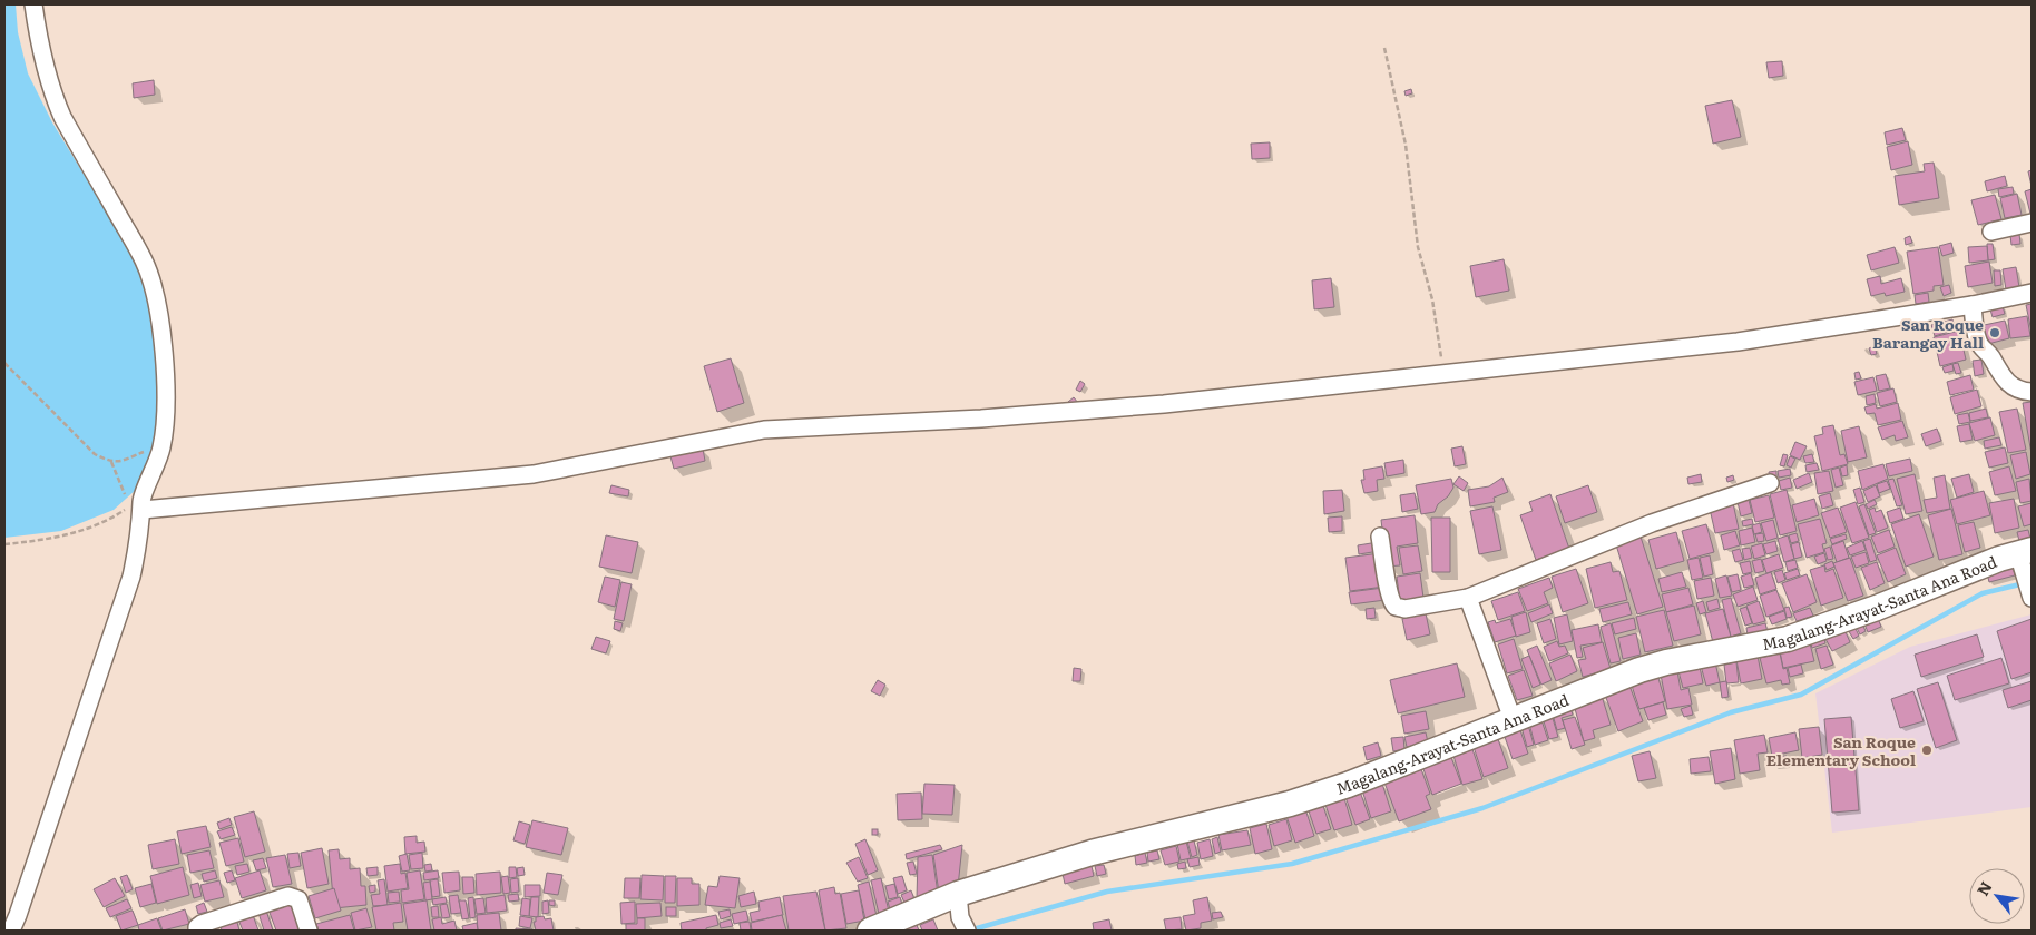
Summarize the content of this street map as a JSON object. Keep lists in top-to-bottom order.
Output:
{
  "streets": {
    "main road": ["Magalang-Arayat-Santa Ana Road"]
  },
  "places": ["San Roque Barangay Hall", "San Roque Elementary School"],
  "north": "top left"
}
